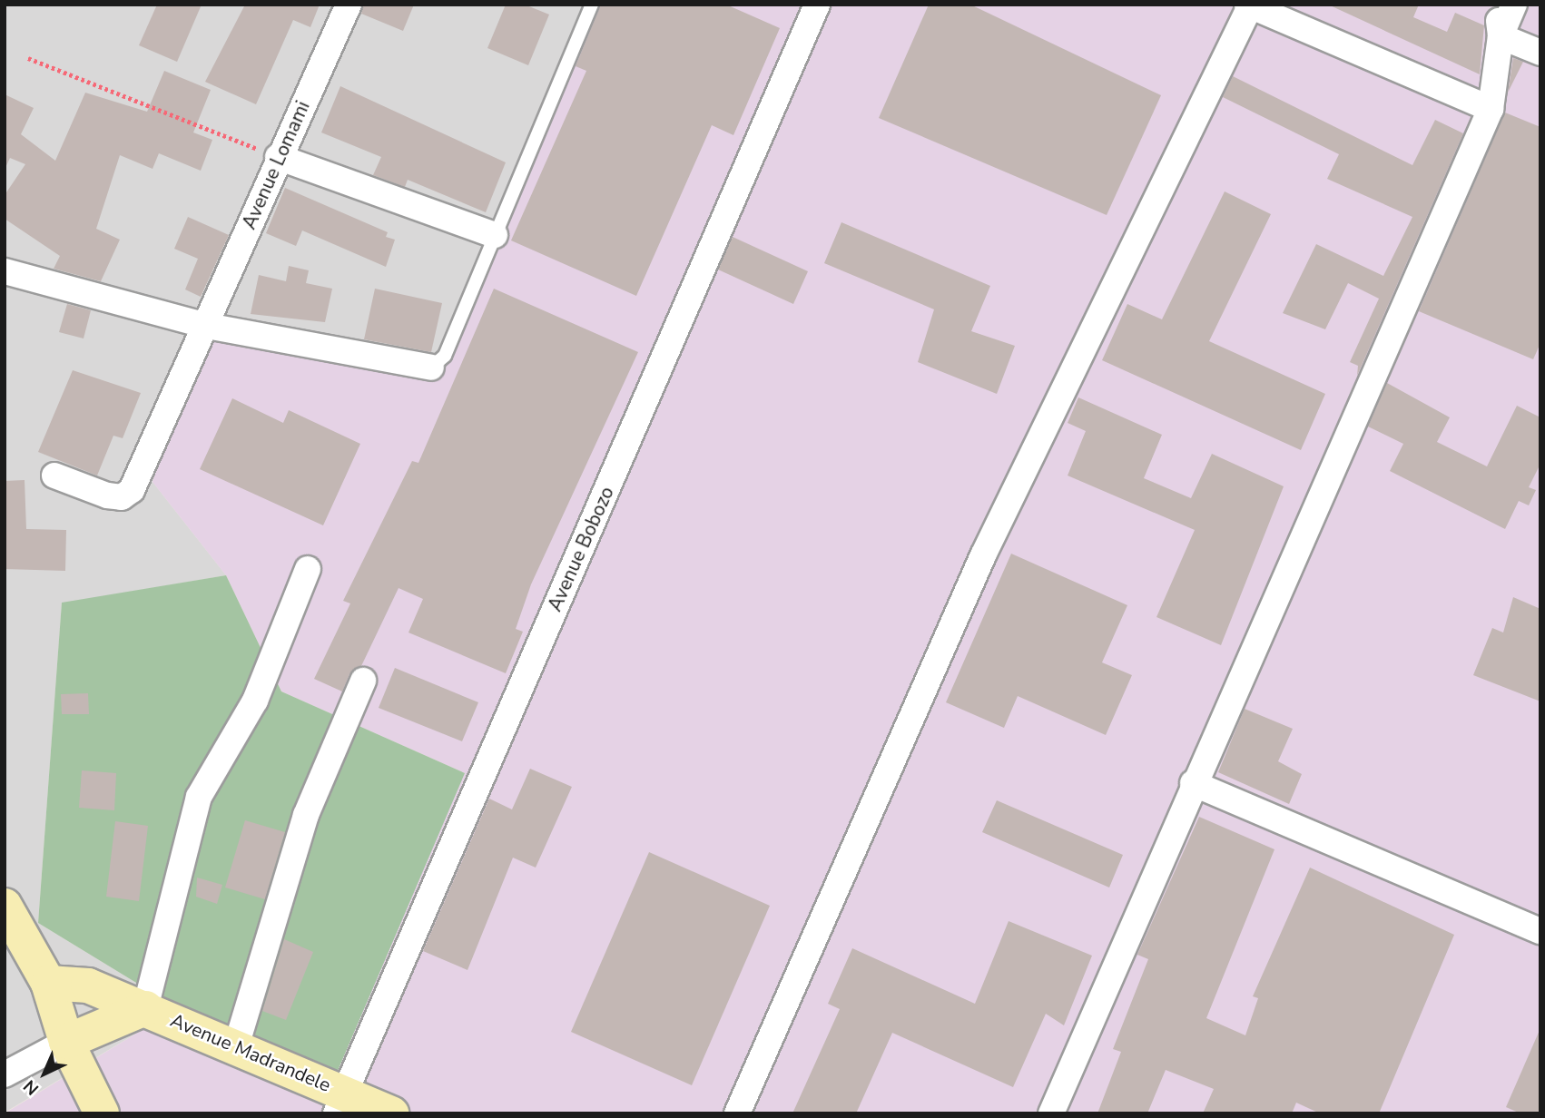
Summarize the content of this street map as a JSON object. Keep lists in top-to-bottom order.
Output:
{
  "streets": {
    "street": ["Avenue Lomami", "Avenue Bobozo", "Avenue Madrandele"]
  },
  "crossings": [
    ["Avenue Bobozo", "Avenue Madrandele"]
  ],
  "north": "bottom left"
}
